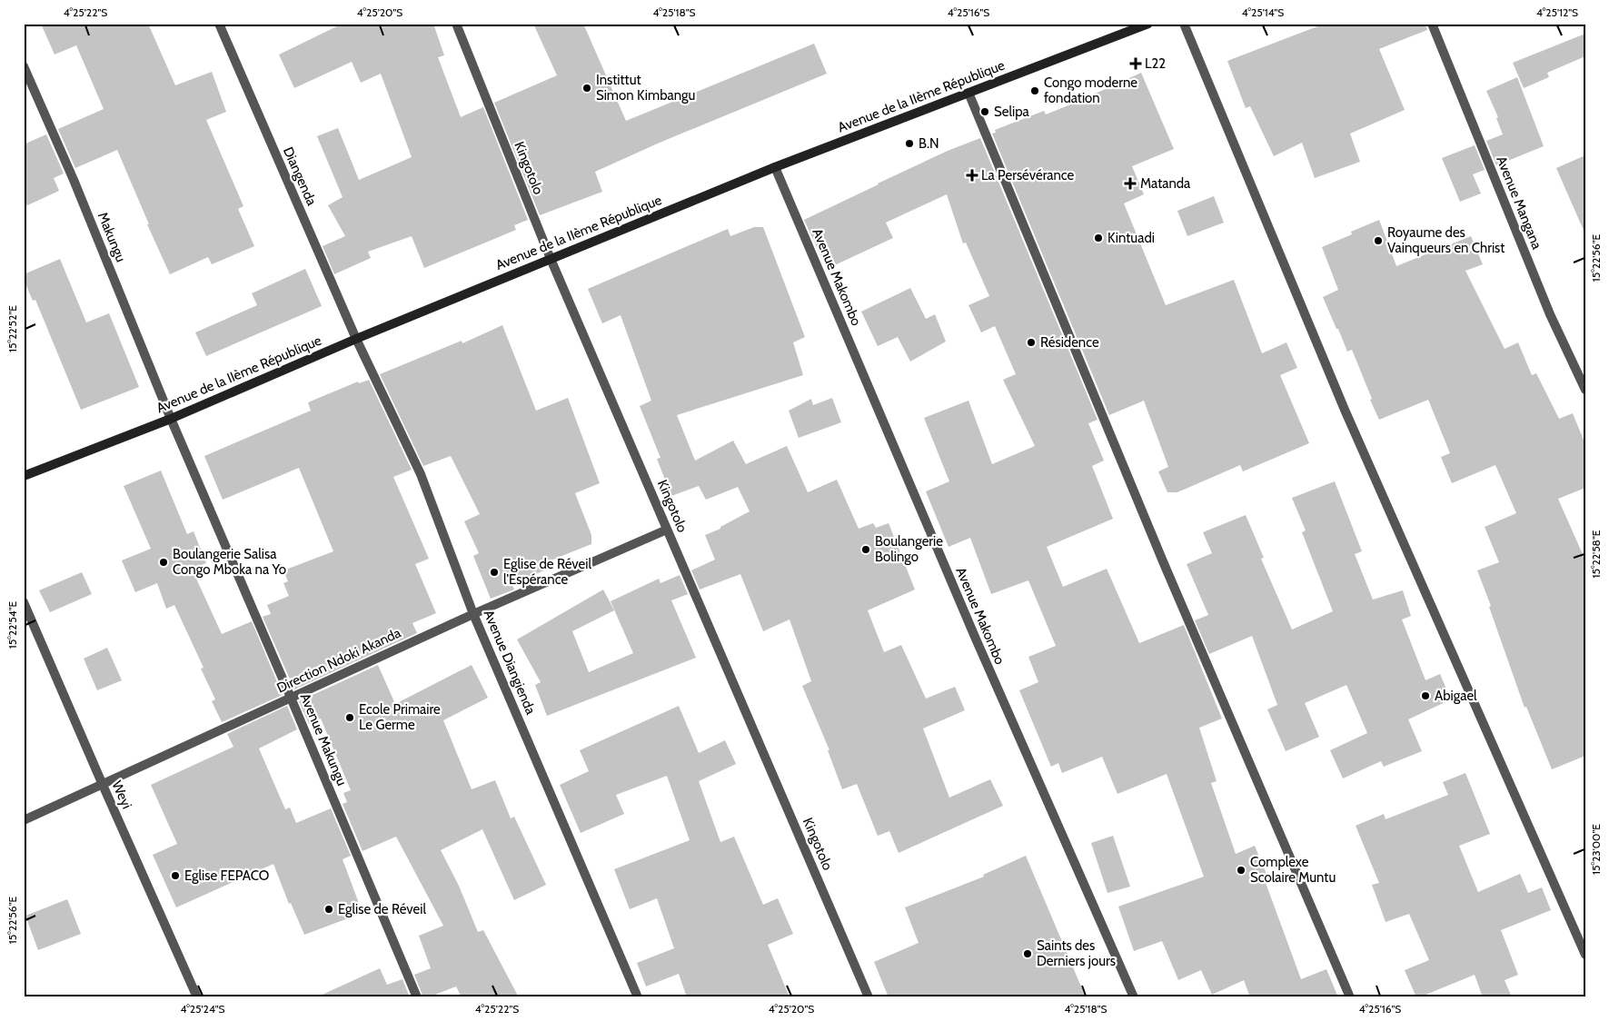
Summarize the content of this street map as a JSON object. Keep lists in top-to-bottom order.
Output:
{
  "streets": {
    "street": [
      "Avenue de la IIème République",
      "Kingotolo",
      "Diangenda",
      "Avenue Mangana",
      "Makungu",
      "Avenue Makombo",
      "Direction Ndoki Akanda",
      "Avenue Diangienda",
      "Avenue Makungu",
      "Weyi"
    ]
  },
  "crossings": [
    ["Avenue de la IIème République", "Kingotolo"],
    ["Avenue de la IIème République", "Diangenda"],
    ["Avenue de la IIème République", "Makungu"],
    ["Avenue de la IIème République", "Avenue Makombo"],
    ["Avenue de la IIème République", "Avenue Diangienda"],
    ["Avenue de la IIème République", "Avenue Makungu"],
    ["Kingotolo", "Direction Ndoki Akanda"],
    ["Diangenda", "Avenue Diangienda"],
    ["Makungu", "Avenue Makungu"],
    ["Direction Ndoki Akanda", "Avenue Diangienda"],
    ["Direction Ndoki Akanda", "Avenue Makungu"],
    ["Direction Ndoki Akanda", "Weyi"]
  ],
  "places": {
    "health": ["L22", "La Persévérance", "Matanda"],
    "other": [
      "Instittut Simon Kimbangu",
      "Congo moderne fondation",
      "Selipa",
      "B.N",
      "Kintuadi",
      "Royaume des Vainqueurs en Christ",
      "Résidence",
      "Boulangerie Bolingo",
      "Boulangerie Salisa Congo Mboka na Yo",
      "Eglise de Réveil l'Espérance",
      "Abigael",
      "Ecole Primaire Le Germe",
      "Complexe Scolaire Muntu",
      "Eglise FEPACO",
      "Eglise de Réveil",
      "Saints des Derniers jours"
    ]
  },
  "coordinates": [
    "4°25'22\"S",
    "4°25'20\"S",
    "4°25'18\"S",
    "4°25'16\"S",
    "4°25'14\"S",
    "4°25'12\"S",
    "15°22'56\"E",
    "15°22'52\"E",
    "15°22'58\"E",
    "15°22'54\"E",
    "15°23'00\"E",
    "4°25'24\"S"
  ]
}
